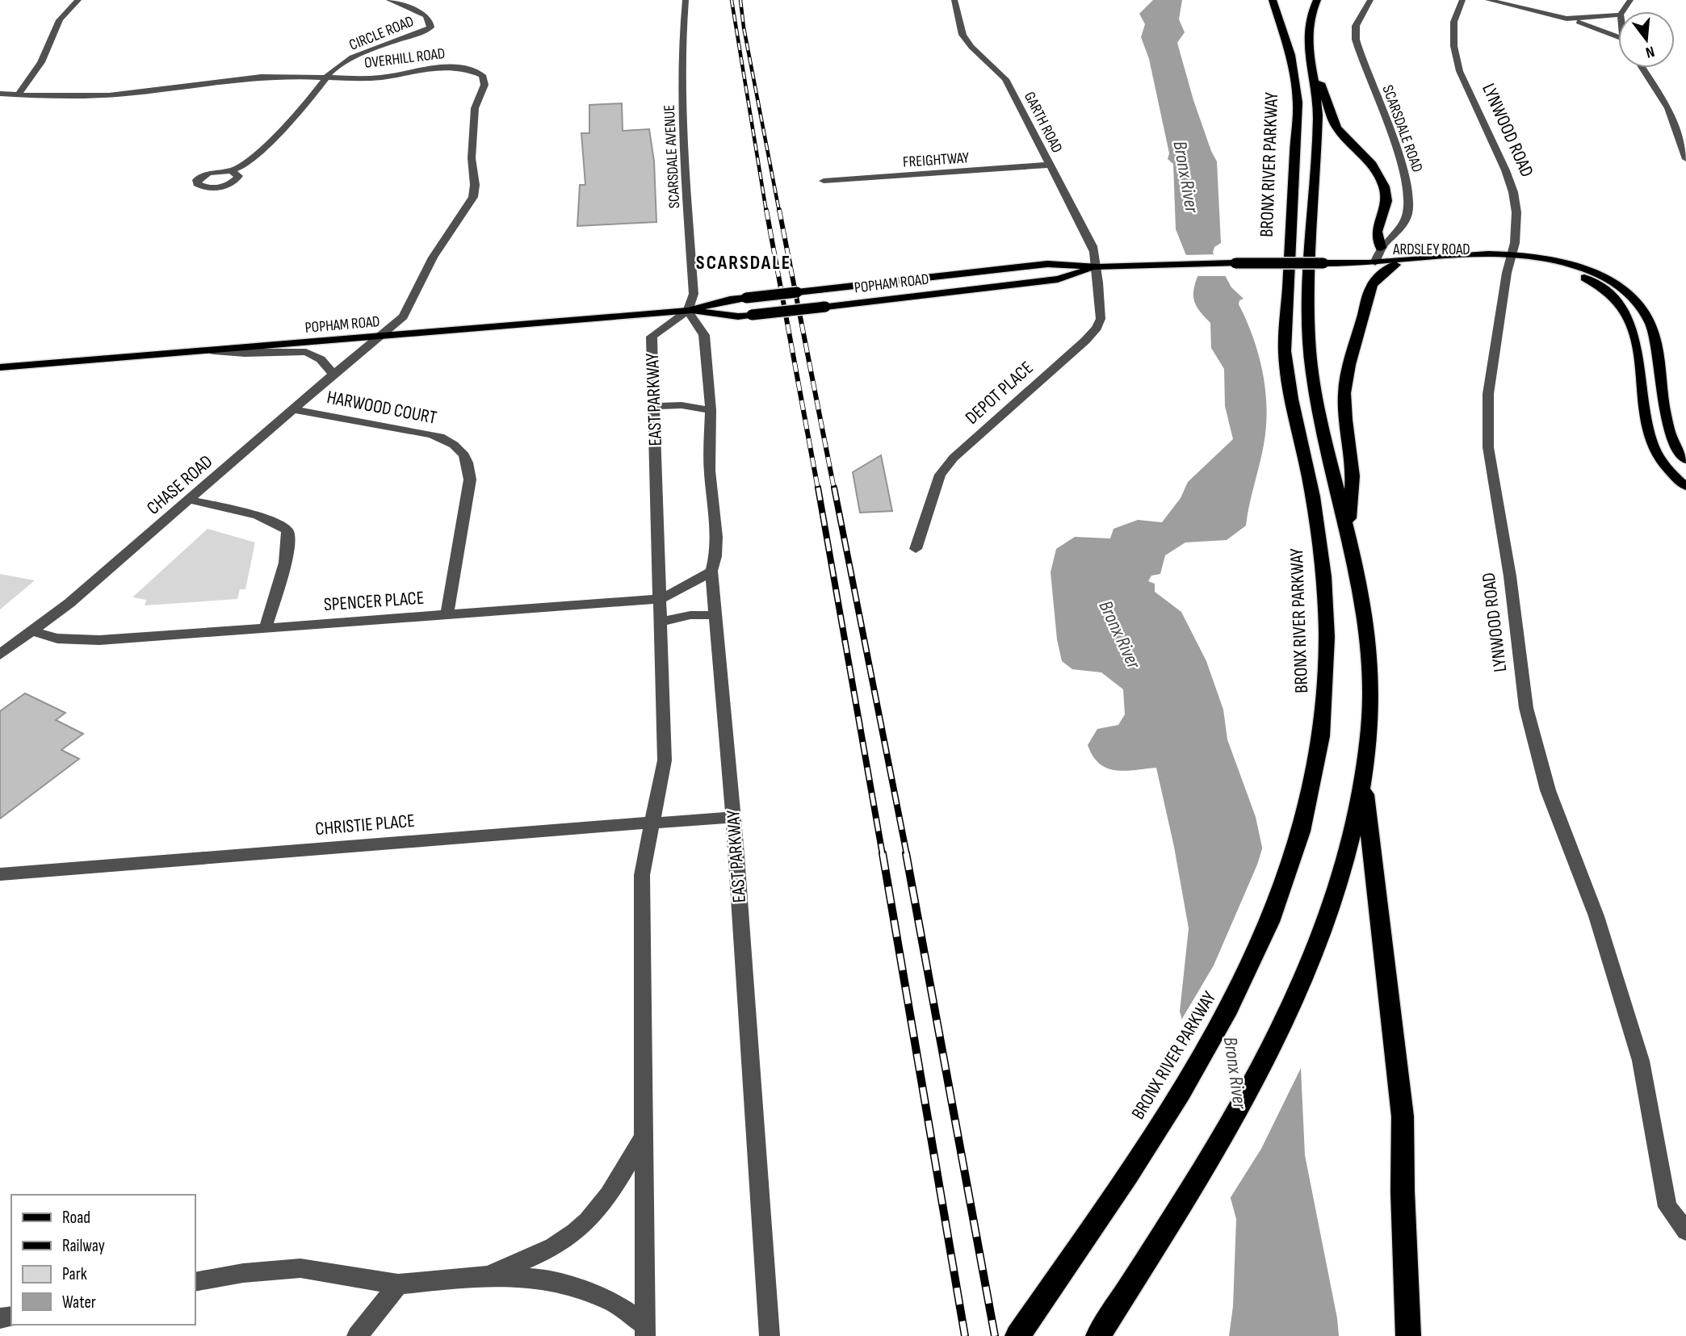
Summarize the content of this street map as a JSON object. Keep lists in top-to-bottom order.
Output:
{
  "streets": {
    "highway": ["BRONX RIVER PARKWAY"],
    "main road": ["ARDSLEY ROAD", "POPHAM ROAD"],
    "street": [
      "CIRCLE ROAD",
      "OVERHILL ROAD",
      "GARTH ROAD",
      "SCARSDALE ROAD",
      "LYNWOOD ROAD",
      "SCARSDALE AVENUE",
      "FREIGHTWAY",
      "DEPOT PLACE",
      "EAST PARKWAY",
      "HARWOOD COURT",
      "CHASE ROAD",
      "SPENCER PLACE",
      "CHRISTIE PLACE"
    ]
  },
  "crossings": [
    ["CIRCLE ROAD", "OVERHILL ROAD"],
    ["OVERHILL ROAD", "POPHAM ROAD"],
    ["OVERHILL ROAD", "CHASE ROAD"],
    ["GARTH ROAD", "FREIGHTWAY"],
    ["GARTH ROAD", "POPHAM ROAD"],
    ["GARTH ROAD", "DEPOT PLACE"],
    ["SCARSDALE ROAD", "ARDSLEY ROAD"],
    ["SCARSDALE ROAD", "POPHAM ROAD"],
    ["LYNWOOD ROAD", "ARDSLEY ROAD"],
    ["SCARSDALE AVENUE", "POPHAM ROAD"],
    ["SCARSDALE AVENUE", "EAST PARKWAY"],
    ["ARDSLEY ROAD", "POPHAM ROAD"],
    ["POPHAM ROAD", "DEPOT PLACE"],
    ["POPHAM ROAD", "EAST PARKWAY"],
    ["POPHAM ROAD", "CHASE ROAD"],
    ["EAST PARKWAY", "SPENCER PLACE"],
    ["EAST PARKWAY", "CHRISTIE PLACE"],
    ["HARWOOD COURT", "CHASE ROAD"],
    ["HARWOOD COURT", "SPENCER PLACE"],
    ["CHASE ROAD", "SPENCER PLACE"]
  ],
  "districts": ["SCARSDALE"],
  "water": ["Bronx River"],
  "legend": [
    "Road",
    "Railway",
    "Park",
    "Water"
  ],
  "north": "bottom"
}
